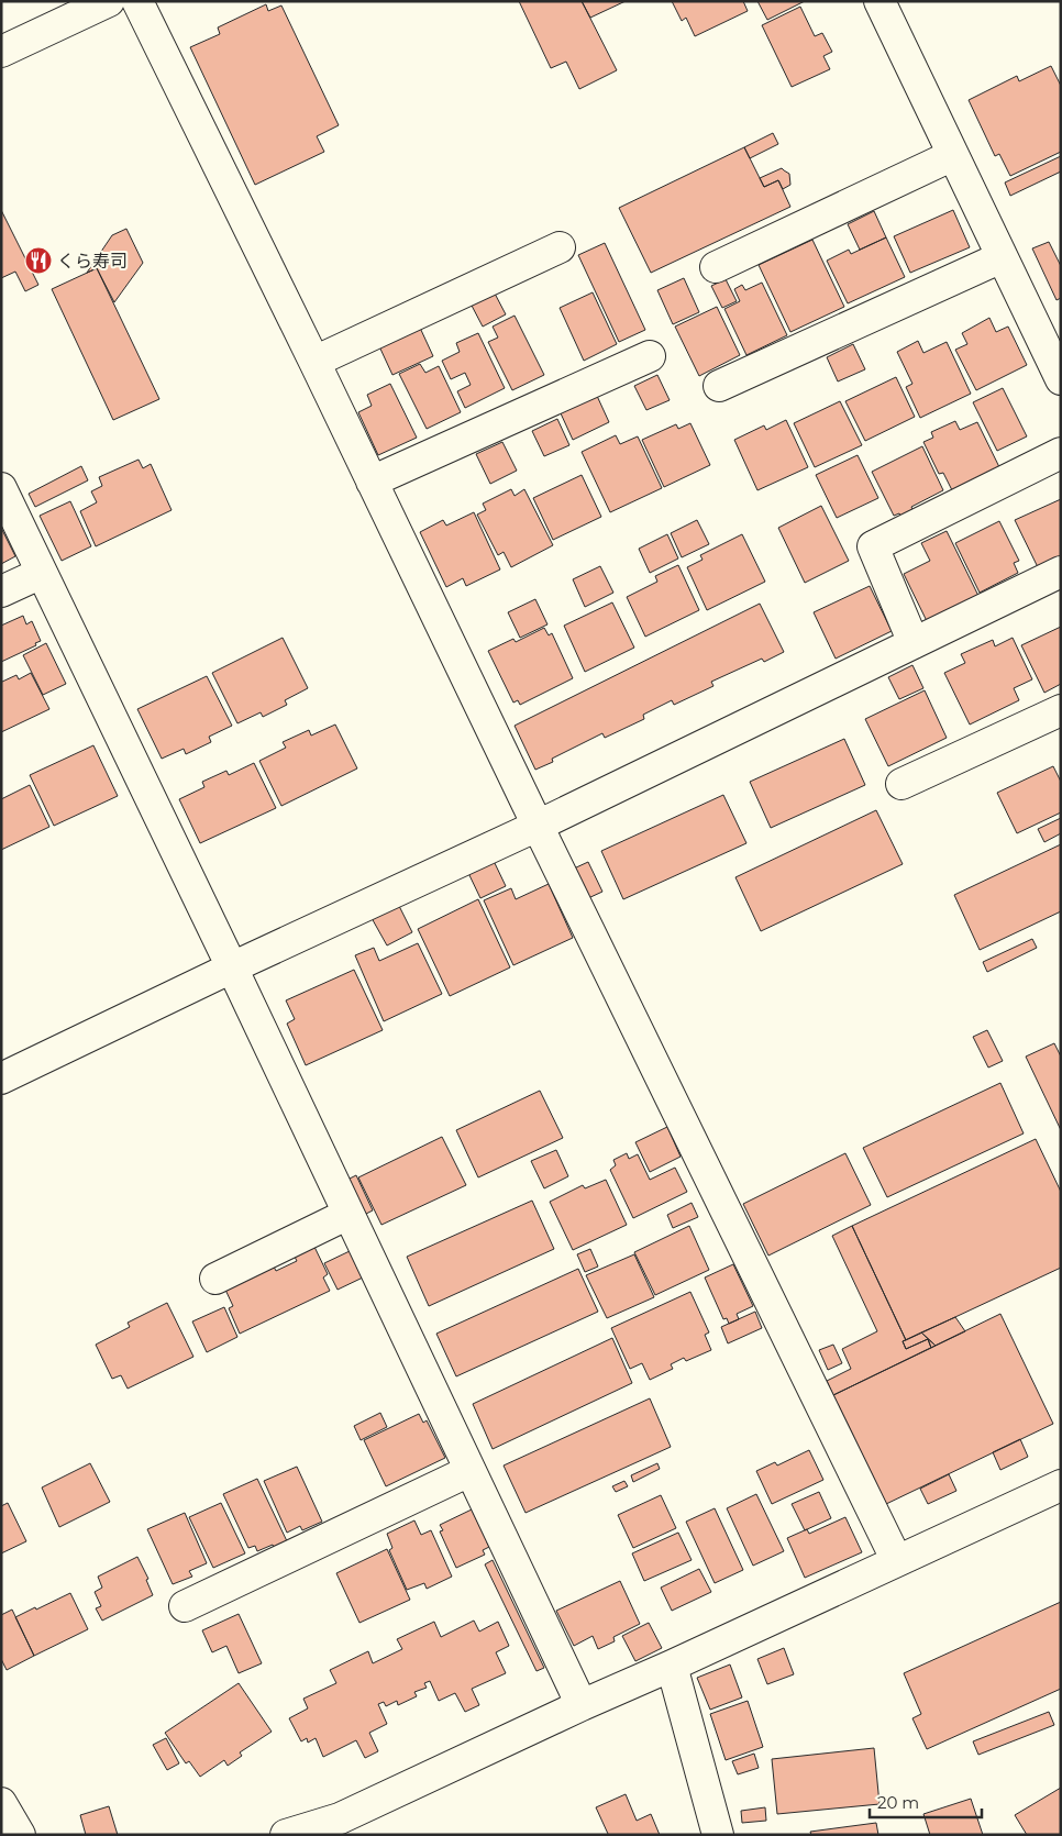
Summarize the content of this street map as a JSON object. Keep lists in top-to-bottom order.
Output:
{
  "places": {
    "restaurant": ["くら寿司"]
  },
  "scale_bar": "20 m"
}
